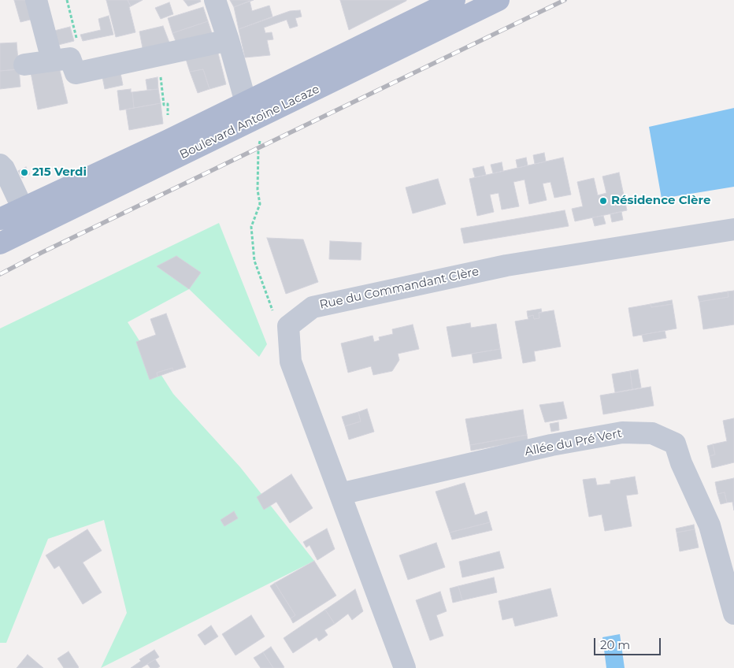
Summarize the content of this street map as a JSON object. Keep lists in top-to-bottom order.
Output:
{
  "streets": {
    "main road": ["Boulevard Antoine Lacaze"],
    "street": ["Rue du Commandant Clère", "Allée du Pré Vert"]
  },
  "places": ["215 Verdi", "Résidence Clère"],
  "scale_bar": "20 m"
}
